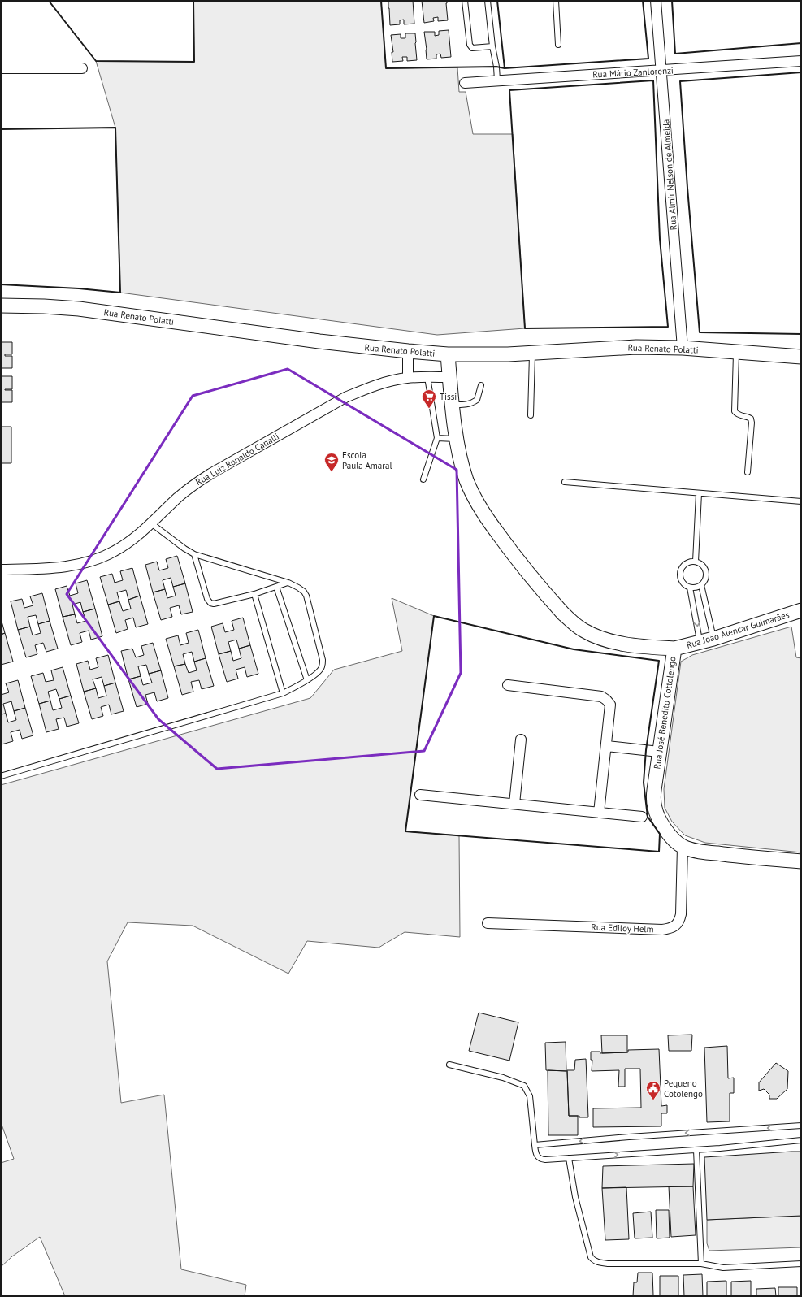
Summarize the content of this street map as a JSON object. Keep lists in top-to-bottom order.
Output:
{
  "streets": {
    "main road": ["Rua Renato Polatti", "Rua João Alencar Guimarães", "Rua José Benedito Cottolengo"],
    "street": [
      "Rua Mário Zanlorenzi",
      "Rua Almir Nelson de Almeida",
      "Rua Luiz Ronaldo Canalli",
      "Rua Ediloy Helm"
    ]
  },
  "crossings": [
    ["Rua Mário Zanlorenzi", "Rua Almir Nelson de Almeida"],
    ["Rua Almir Nelson de Almeida", "Rua Renato Polatti"],
    ["Rua Renato Polatti", "Rua José Benedito Cottolengo"],
    ["Rua Luiz Ronaldo Canalli", "Rua José Benedito Cottolengo"],
    ["Rua João Alencar Guimarães", "Rua José Benedito Cottolengo"],
    ["Rua José Benedito Cottolengo", "Rua Ediloy Helm"]
  ],
  "places": {
    "supermarket": ["Tissi"],
    "school or university": ["Escola Paula Amaral"],
    "public building": ["Pequeno Cotolengo"]
  }
}
